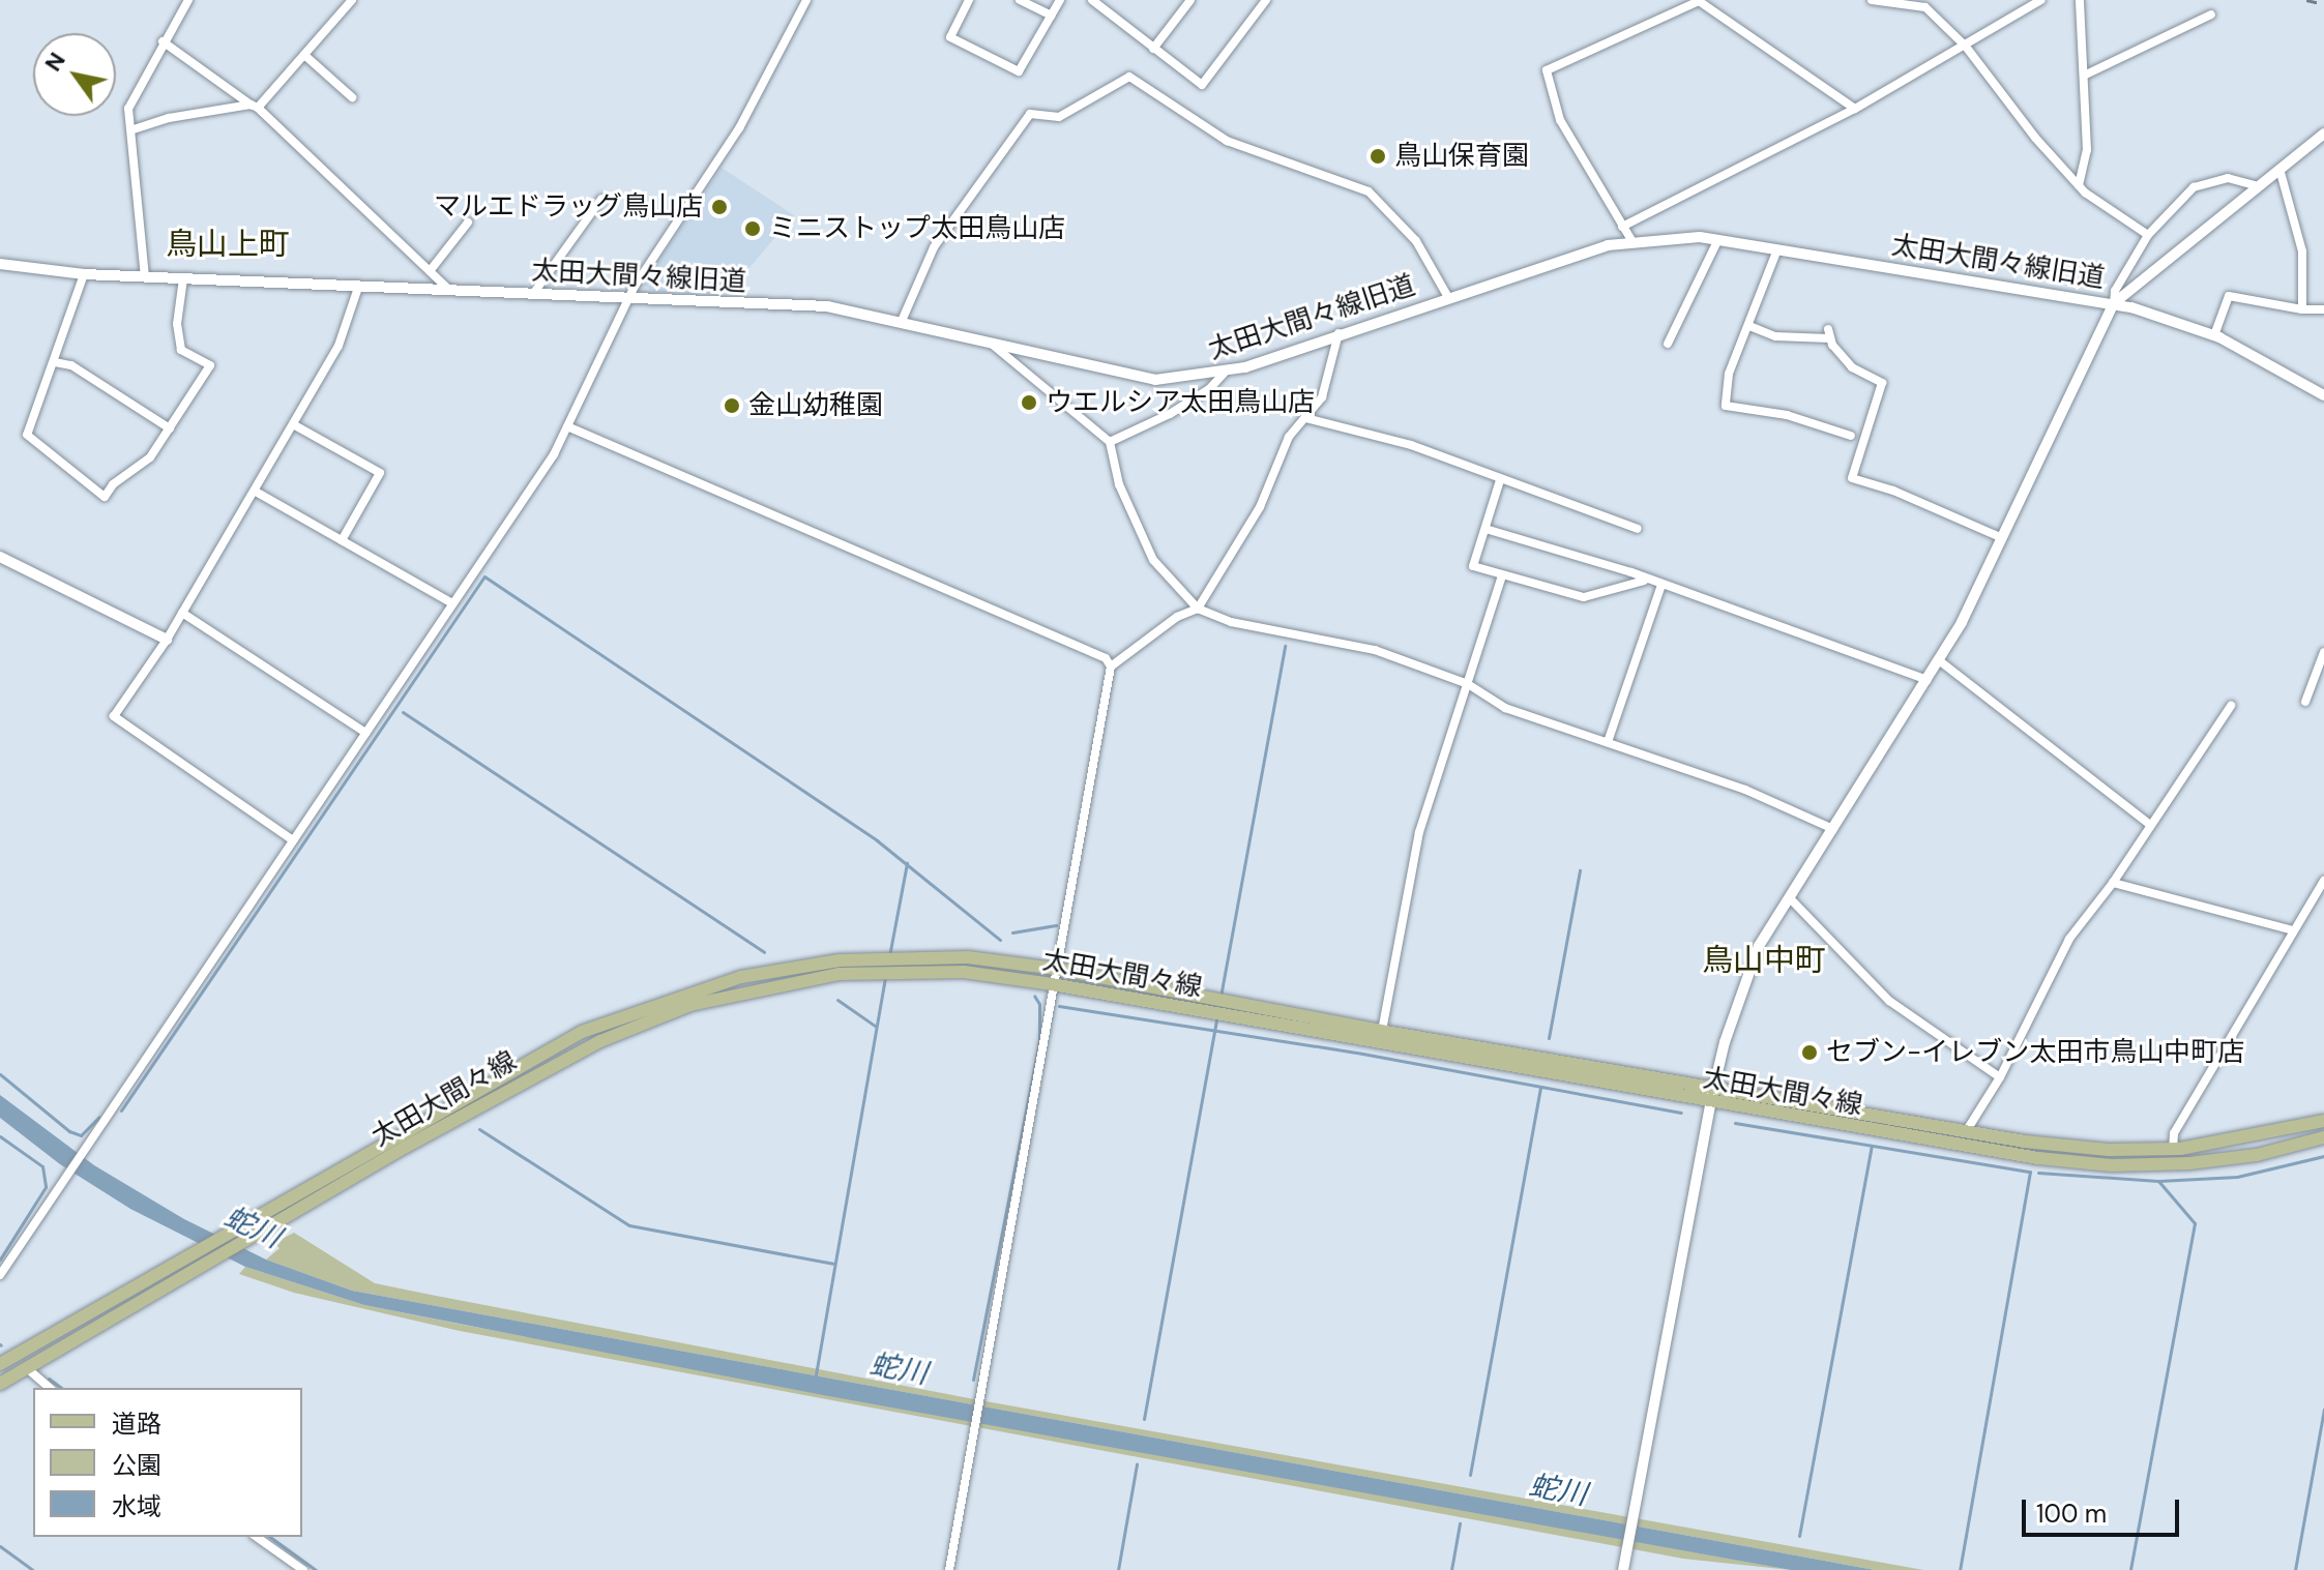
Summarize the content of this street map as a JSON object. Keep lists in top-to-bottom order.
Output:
{
  "streets": {
    "main road": ["太田大間々線"],
    "street": ["太田大間々線旧道"]
  },
  "districts": ["鳥山上町", "鳥山中町"],
  "water": ["蛇川"],
  "places": [
    "鳥山保育園",
    "マルエドラッグ鳥山店",
    "ミニストップ太田鳥山店",
    "ウエルシア太田鳥山店",
    "金山幼稚園",
    "セブン−イレブン太田市鳥山中町店"
  ],
  "legend": ["道路", "公園", "水域"],
  "scale_bar": "100 m",
  "north": "top left"
}
